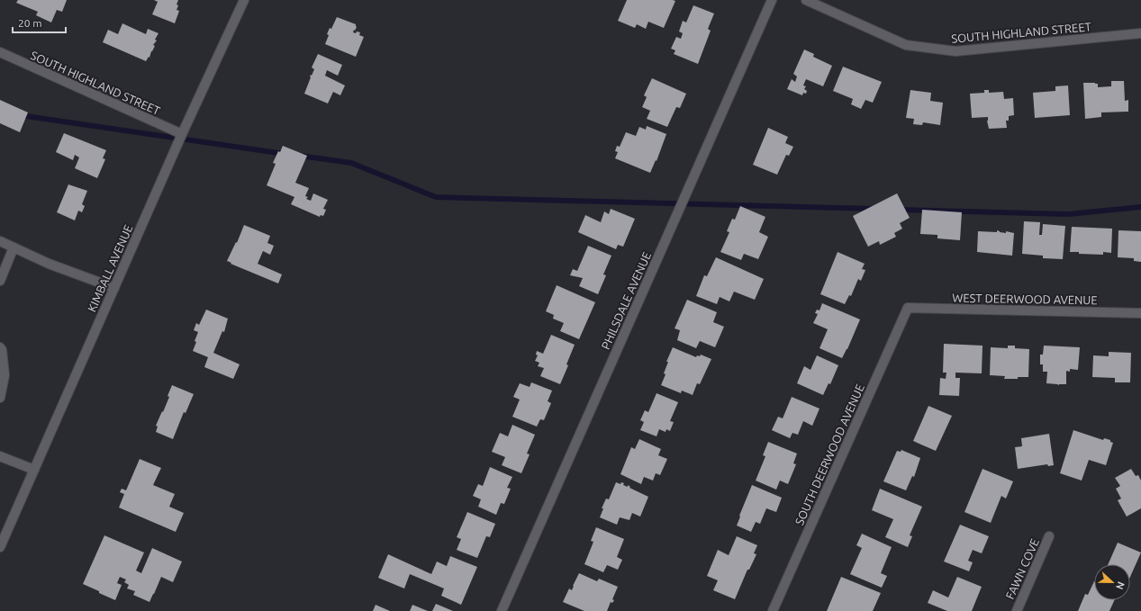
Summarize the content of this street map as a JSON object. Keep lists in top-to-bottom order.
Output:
{
  "streets": {
    "street": [
      "SOUTH HIGHLAND STREET",
      "KIMBALL AVENUE",
      "WEST DEERWOOD AVENUE",
      "PHILSDALE AVENUE",
      "SOUTH DEERWOOD AVENUE",
      "FAWN COVE"
    ]
  },
  "crossings": [
    ["SOUTH HIGHLAND STREET", "KIMBALL AVENUE"],
    ["WEST DEERWOOD AVENUE", "SOUTH DEERWOOD AVENUE"]
  ],
  "scale_bar": "20 m",
  "north": "right"
}
